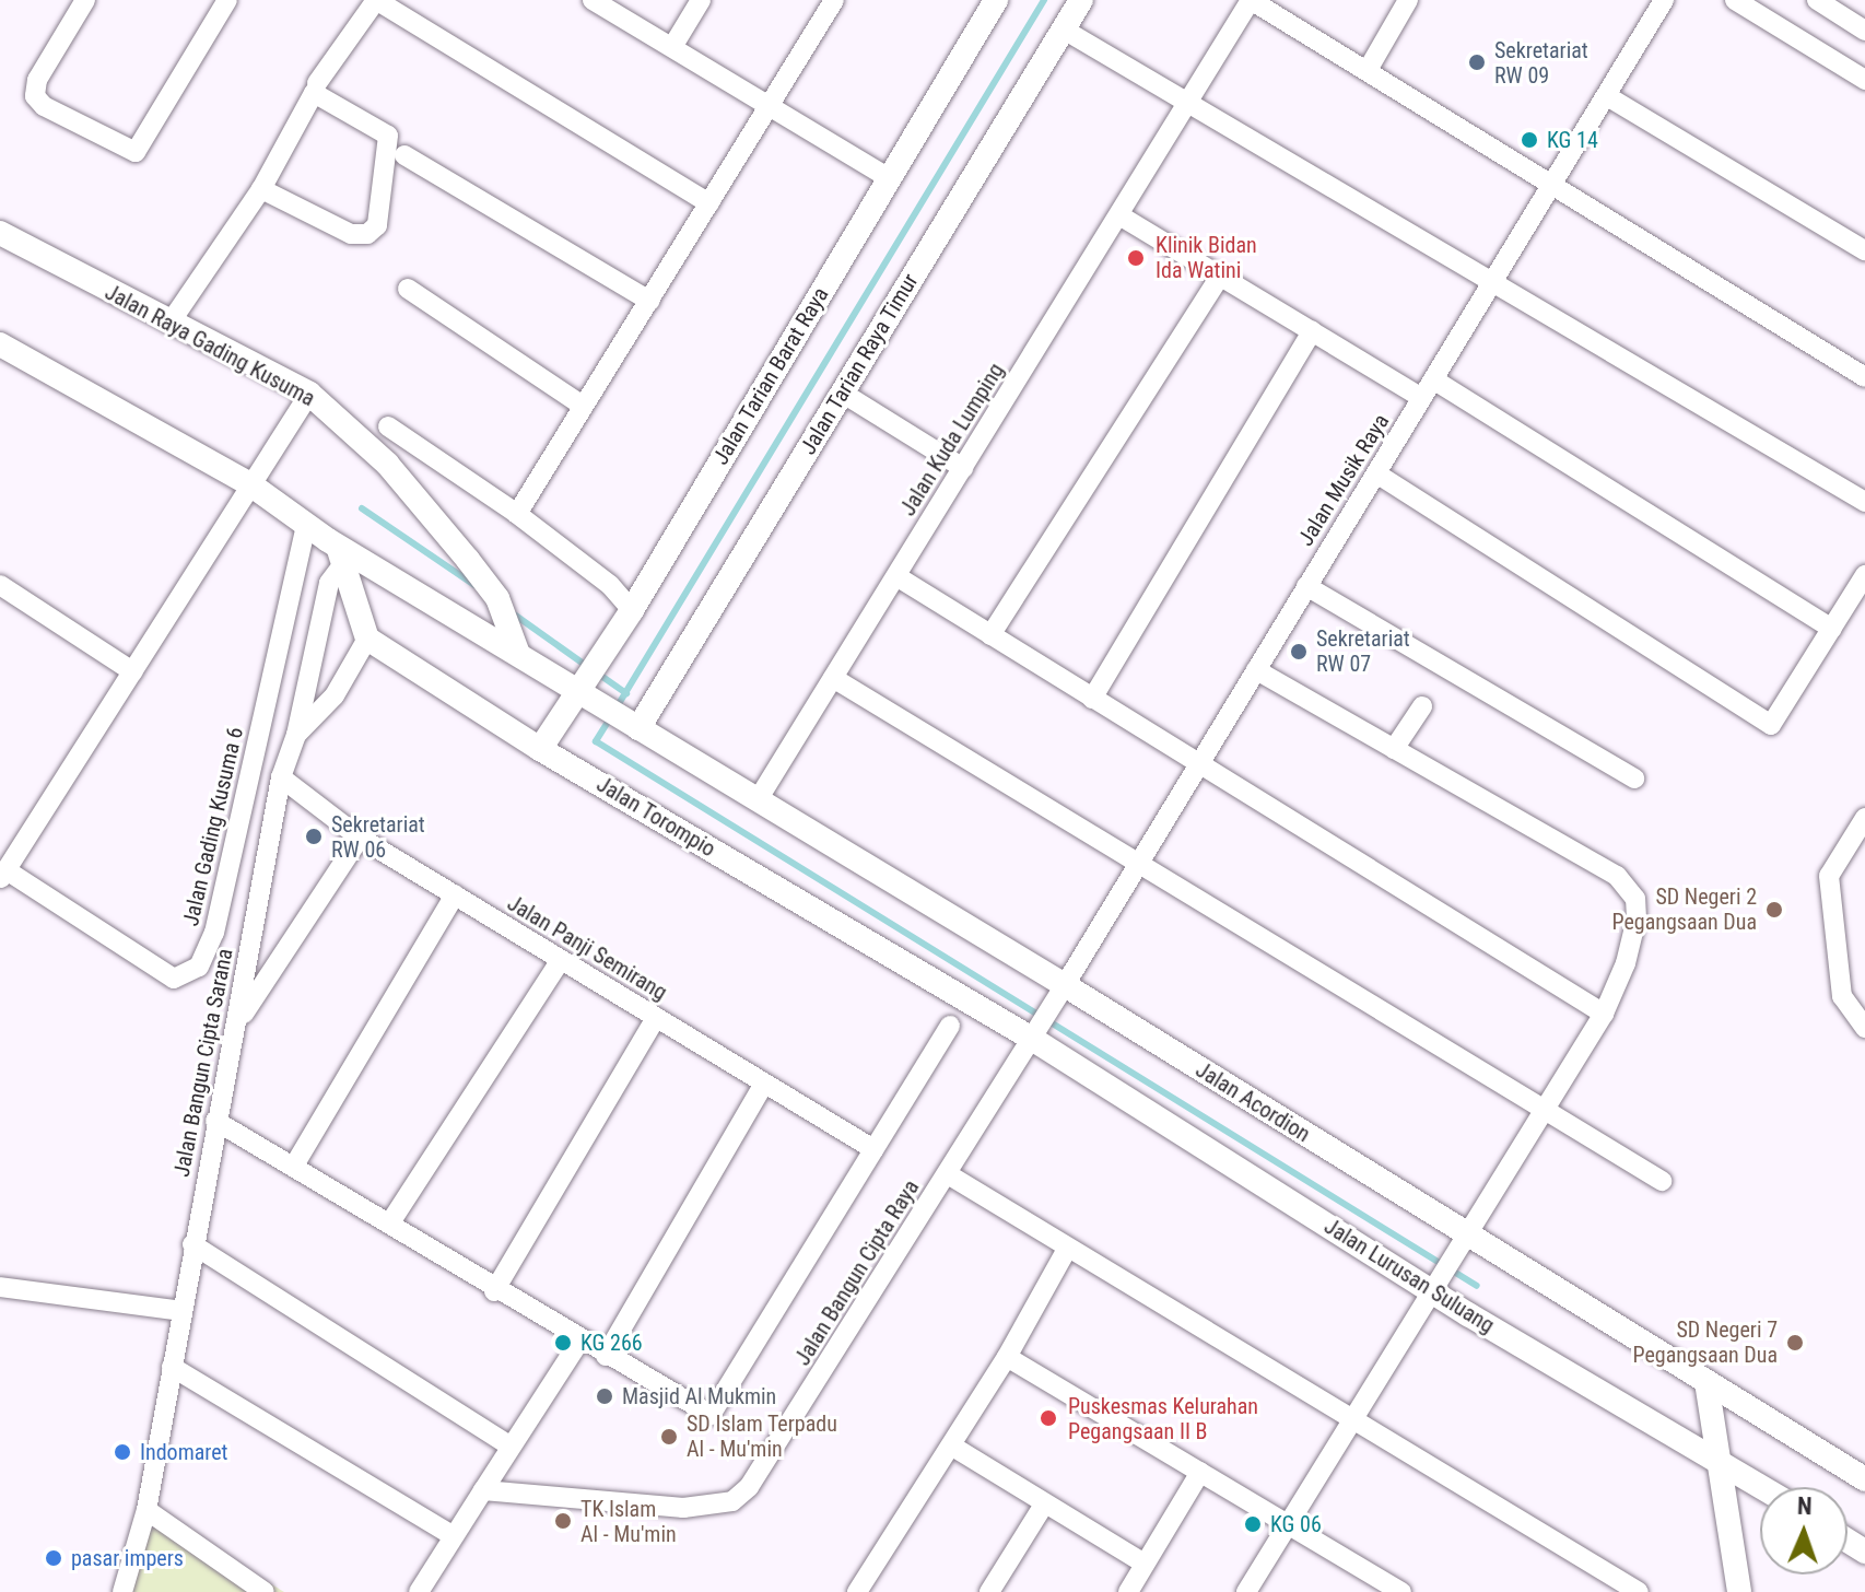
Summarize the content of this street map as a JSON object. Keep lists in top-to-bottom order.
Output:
{
  "streets": {
    "street": [
      "Jalan Raya Gading Kusuma",
      "Jalan Tarian Raya Timur",
      "Jalan Tarian Barat Raya",
      "Jalan Kuda Lumping",
      "Jalan Musik Raya",
      "Jalan Torompio",
      "Jalan Gading Kusuma 6",
      "Jalan Panji Semirang",
      "Jalan Bangun Cipta Sarana",
      "Jalan Acordion",
      "Jalan Bangun Cipta Raya",
      "Jalan Lurusan Suluang"
    ]
  },
  "crossings": [
    ["Jalan Tarian Raya Timur", "Jalan Acordion"],
    ["Jalan Tarian Barat Raya", "Jalan Torompio"],
    ["Jalan Kuda Lumping", "Jalan Acordion"],
    ["Jalan Musik Raya", "Jalan Acordion"],
    ["Jalan Musik Raya", "Jalan Bangun Cipta Raya"],
    ["Jalan Torompio", "Jalan Bangun Cipta Raya"],
    ["Jalan Torompio", "Jalan Lurusan Suluang"],
    ["Jalan Panji Semirang", "Jalan Bangun Cipta Sarana"],
    ["Jalan Acordion", "Jalan Bangun Cipta Raya"],
    ["Jalan Bangun Cipta Raya", "Jalan Lurusan Suluang"]
  ],
  "places": [
    "Sekretariat RW 09",
    "KG 14",
    "Klinik Bidan Ida Watini",
    "Sekretariat RW 07",
    "Sekretariat RW 06",
    "SD Negeri 2 Pegangsaan Dua",
    "KG 266",
    "SD Negeri 7 Pegangsaan Dua",
    "Masjid Al Mukmin",
    "Puskesmas Kelurahan Pegangsaan II B",
    "SD Islam Terpadu Al - Mu'min",
    "Indomaret",
    "TK Islam Al - Mu'min",
    "KG 06",
    "pasar impers"
  ],
  "north": "top"
}
